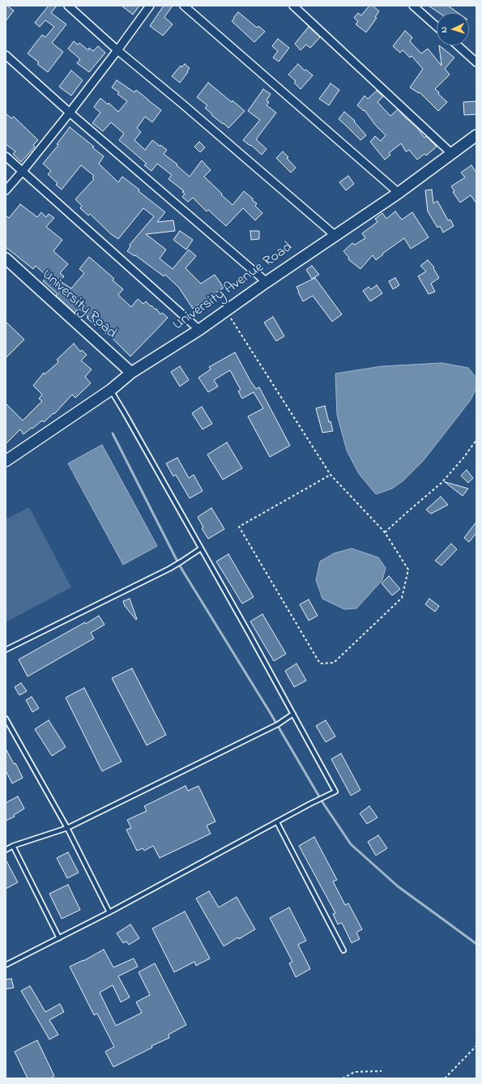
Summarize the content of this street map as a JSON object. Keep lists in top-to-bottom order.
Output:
{
  "streets": {
    "main road": ["University Avenue Road", "University Road"]
  },
  "crossings": [
    ["University Avenue Road", "University Road"]
  ],
  "north": "left"
}
